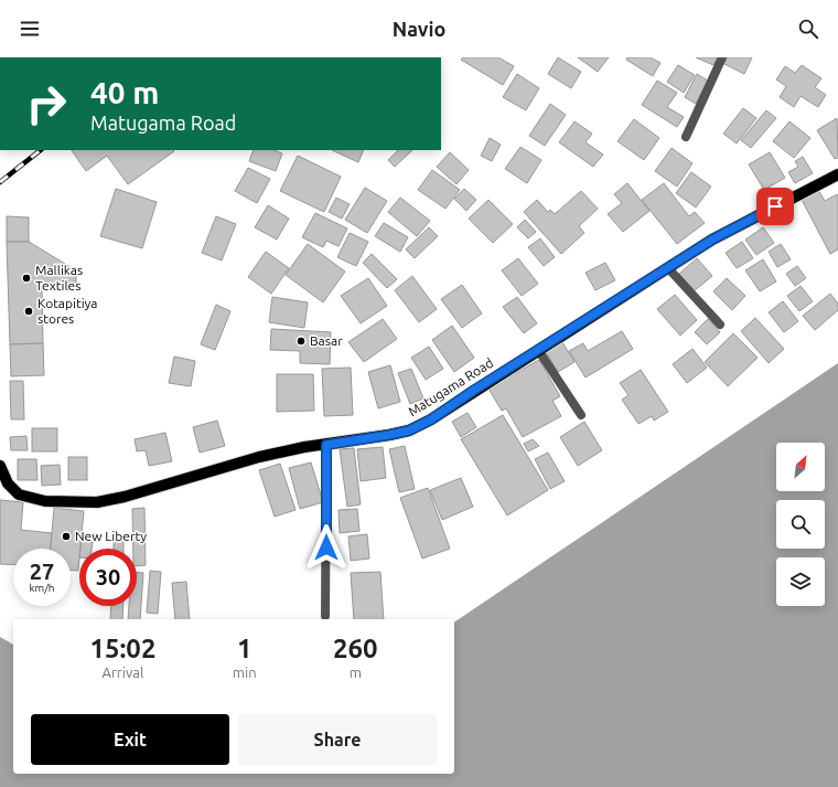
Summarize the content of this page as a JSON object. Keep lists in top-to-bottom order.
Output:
{
  "streets": {
    "main road": ["Matugama Road"]
  },
  "places": [
    "Mallikas Textiles",
    "Kotapitiya stores",
    "Basar",
    "New Liberty"
  ],
  "north": "top right",
  "page": {
    "header": "Navio",
    "turn": ["40 m", "Matugama Road"],
    "speed": "27 km/h",
    "limit": "30",
    "eta": [
      "15:02",
      "Arrival",
      "1",
      "min",
      "260",
      "m"
    ],
    "buttons": ["Exit", "Share"]
  }
}
